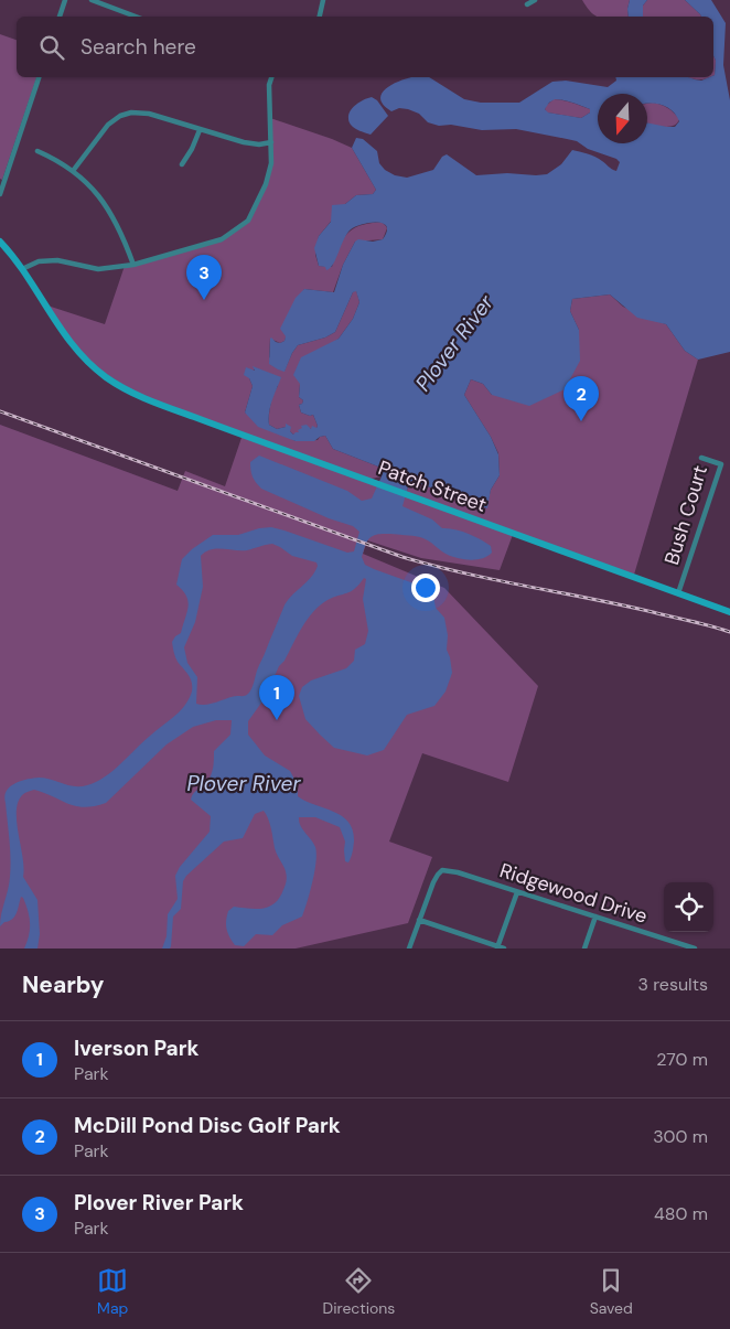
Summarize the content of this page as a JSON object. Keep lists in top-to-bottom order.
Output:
{
  "streets": {
    "street": ["Patch Street", "Bush Court", "Ridgewood Drive"]
  },
  "crossings": [
    ["Patch Street", "Bush Court"]
  ],
  "water": ["Plover River"],
  "north": "bottom",
  "page": {
    "search": "Search here",
    "pins": ["3", "2", "1"],
    "heading": ["Nearby", "3 results"],
    "list": [
      {
        "mark": "1",
        "name": "Iverson Park",
        "note": "Park",
        "value": "270 m"
      },
      {
        "mark": "2",
        "name": "McDill Pond Disc Golf Park",
        "note": "Park",
        "value": "300 m"
      },
      {
        "mark": "3",
        "name": "Plover River Park",
        "note": "Park",
        "value": "480 m"
      }
    ],
    "nav": ["Map", "Directions", "Saved"]
  }
}
